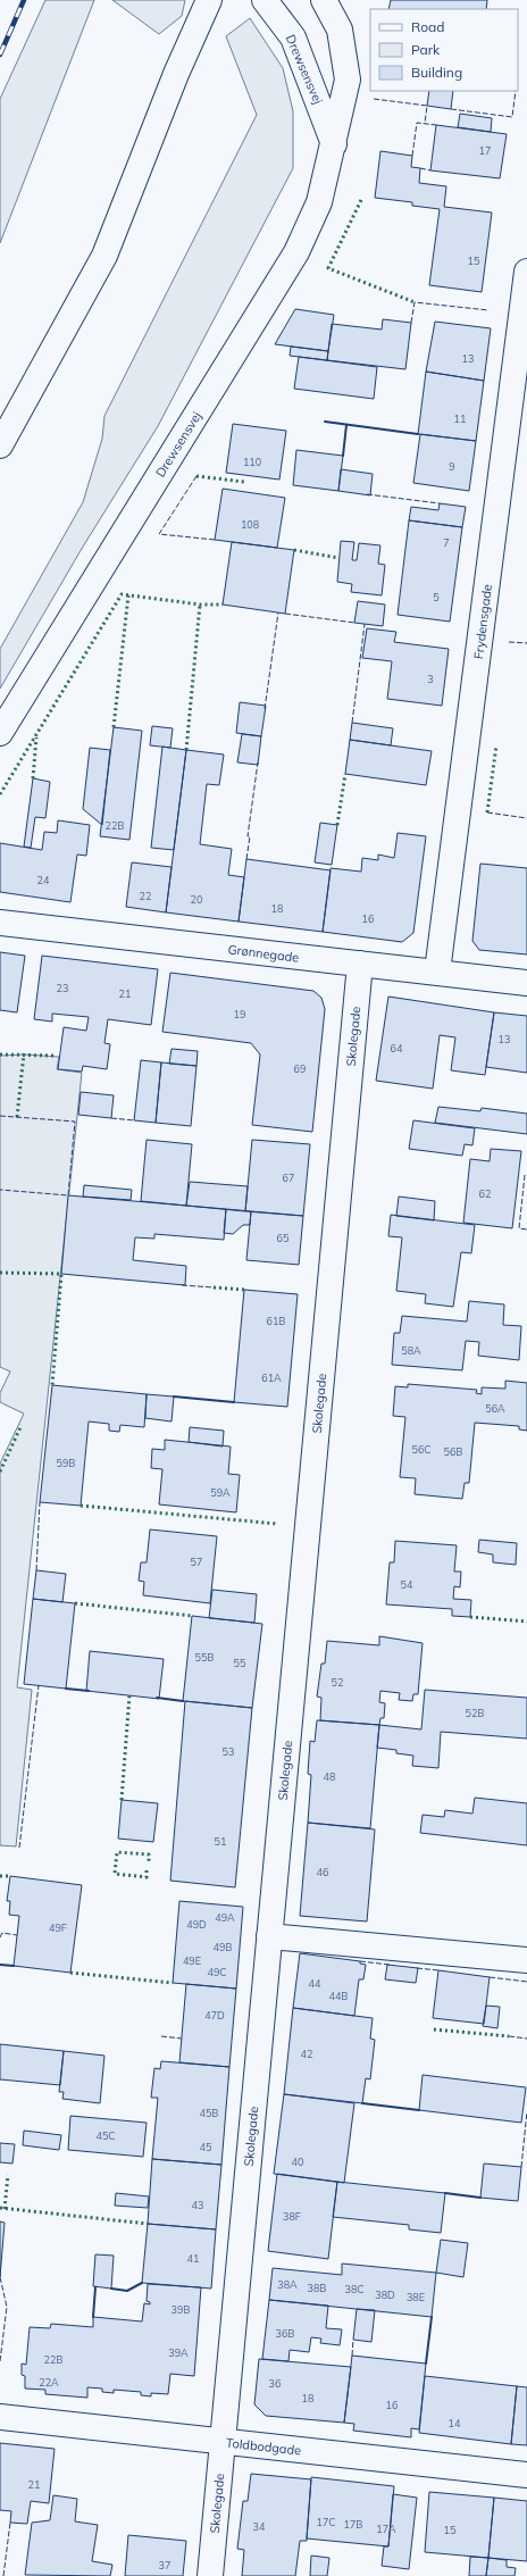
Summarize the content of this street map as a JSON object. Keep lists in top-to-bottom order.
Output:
{
  "streets": {
    "street": [
      "Drewsensvej",
      "Frydensgade",
      "Grønnegade",
      "Skolegade",
      "Toldbodgade"
    ]
  },
  "crossings": [
    ["Frydensgade", "Grønnegade"],
    ["Grønnegade", "Skolegade"],
    ["Skolegade", "Toldbodgade"]
  ],
  "house_numbers": [
    "17",
    "15",
    "13",
    "11",
    "110",
    "9",
    "108",
    "7",
    "5",
    "3",
    "22B",
    "24",
    "22",
    "20",
    "18",
    "16",
    "23",
    "21",
    "19",
    "13",
    "64",
    "69",
    "67",
    "62",
    "65",
    "61B",
    "58A",
    "61A",
    "56A",
    "56C",
    "56B",
    "59B",
    "59A",
    "57",
    "54",
    "55B",
    "55",
    "52",
    "52B",
    "53",
    "48",
    "51",
    "46",
    "49A",
    "49D",
    "49F",
    "49B",
    "49E",
    "49C",
    "44",
    "44B",
    "47D",
    "42",
    "45B",
    "45C",
    "45",
    "40",
    "43",
    "38F",
    "41",
    "38A",
    "38B",
    "38C",
    "38D",
    "38E",
    "39B",
    "36B",
    "39A",
    "22B",
    "22A",
    "36",
    "18",
    "16",
    "14",
    "21",
    "17C",
    "17B",
    "34",
    "17A",
    "15",
    "37"
  ],
  "legend": ["Road", "Park", "Building"]
}
